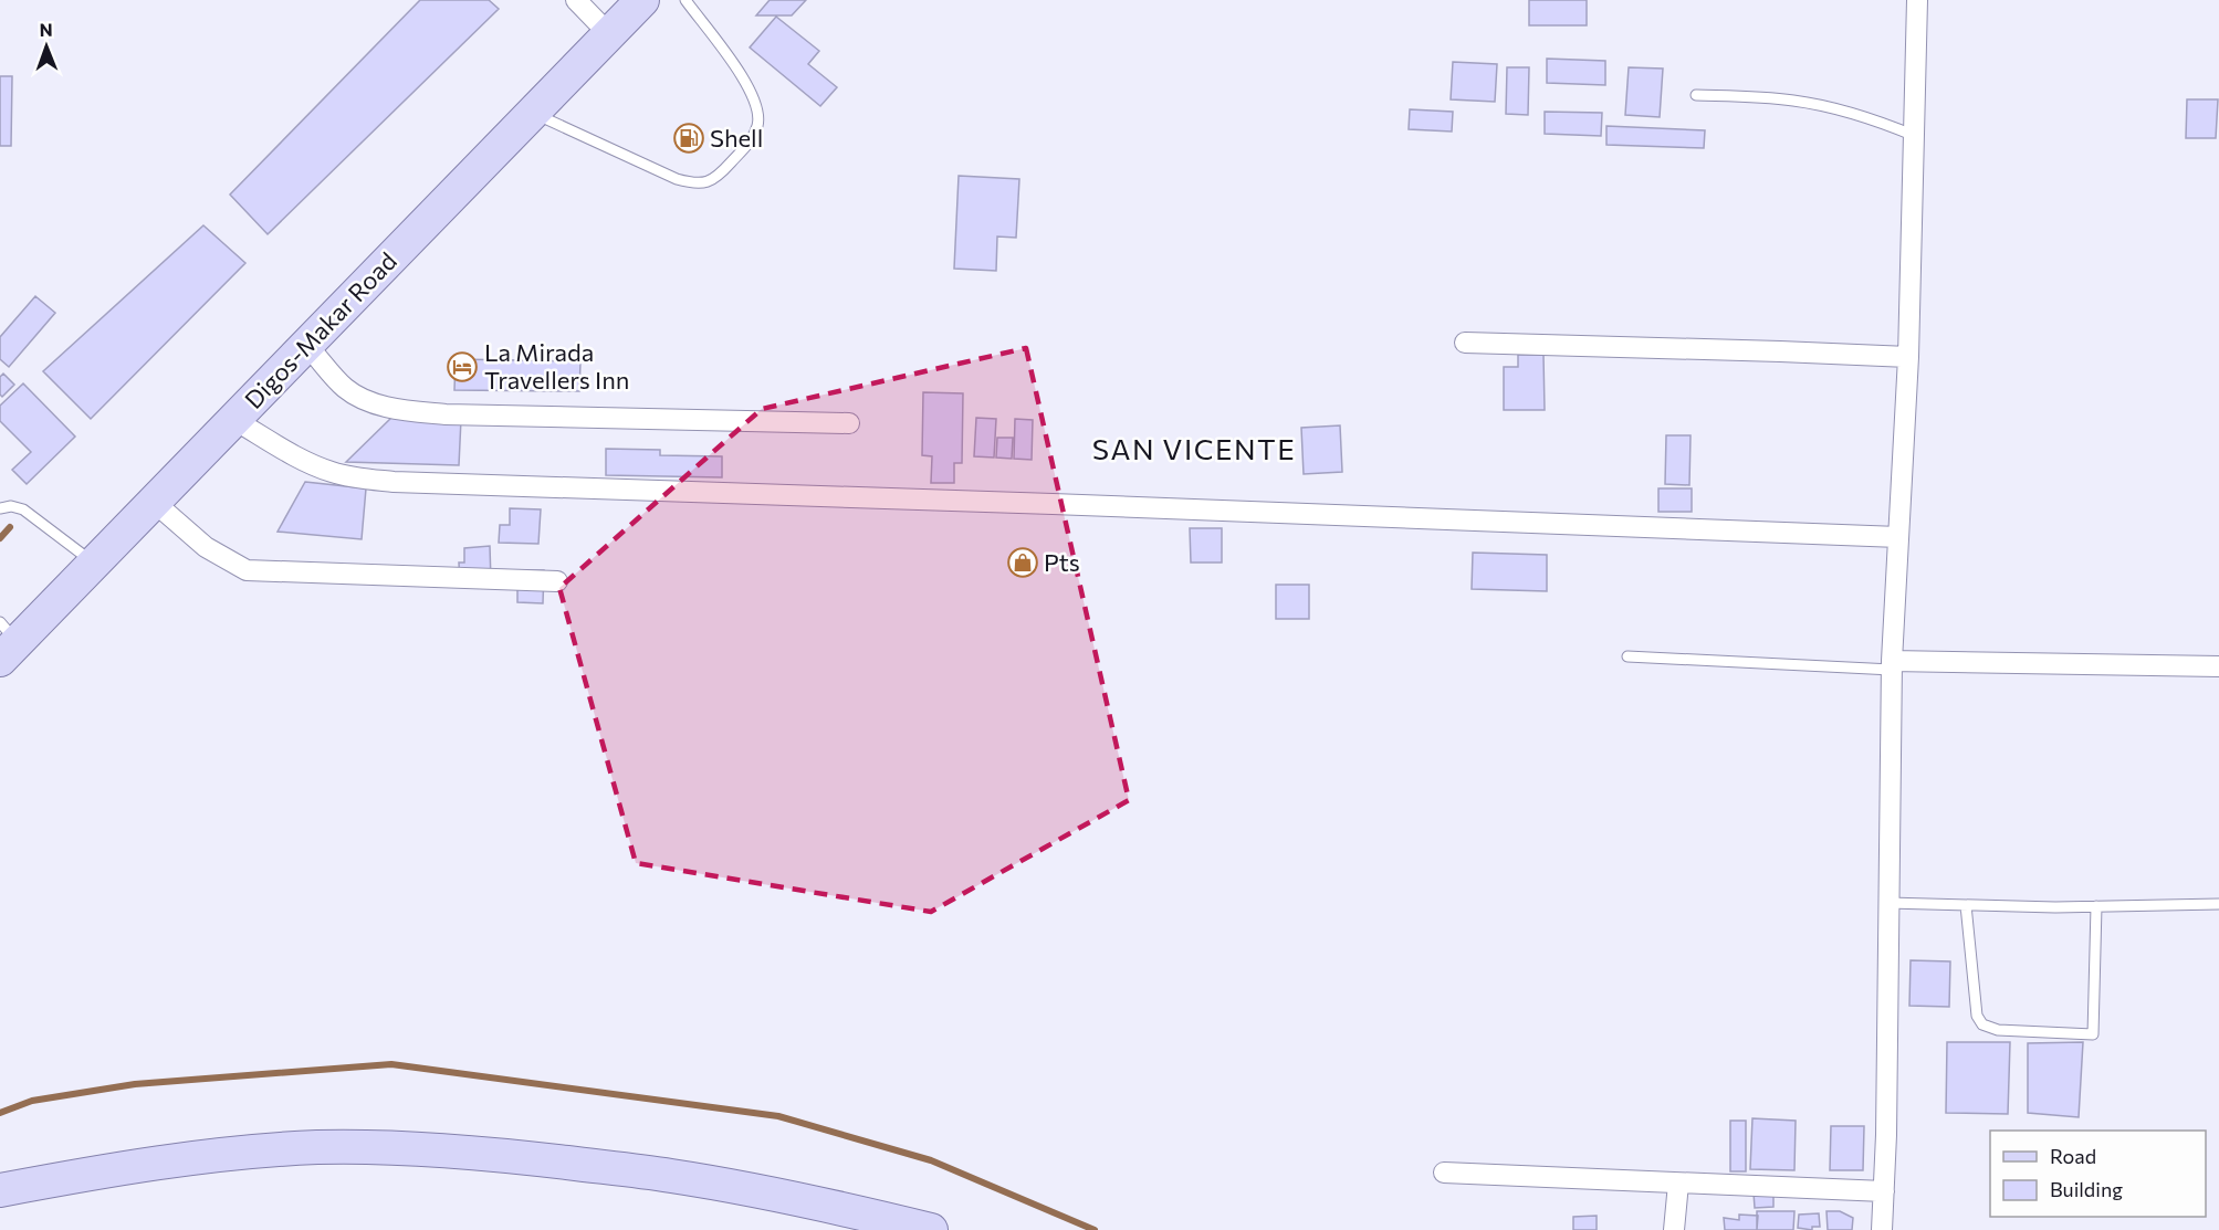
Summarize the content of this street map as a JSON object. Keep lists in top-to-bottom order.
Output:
{
  "streets": {
    "main road": ["Digos-Makar Road"]
  },
  "districts": ["SAN VICENTE"],
  "places": {
    "fuel station": ["Shell"],
    "hotel": ["La Mirada Travellers Inn"],
    "shop": ["Pts"]
  },
  "legend": ["Road", "Building"],
  "north": "top"
}
